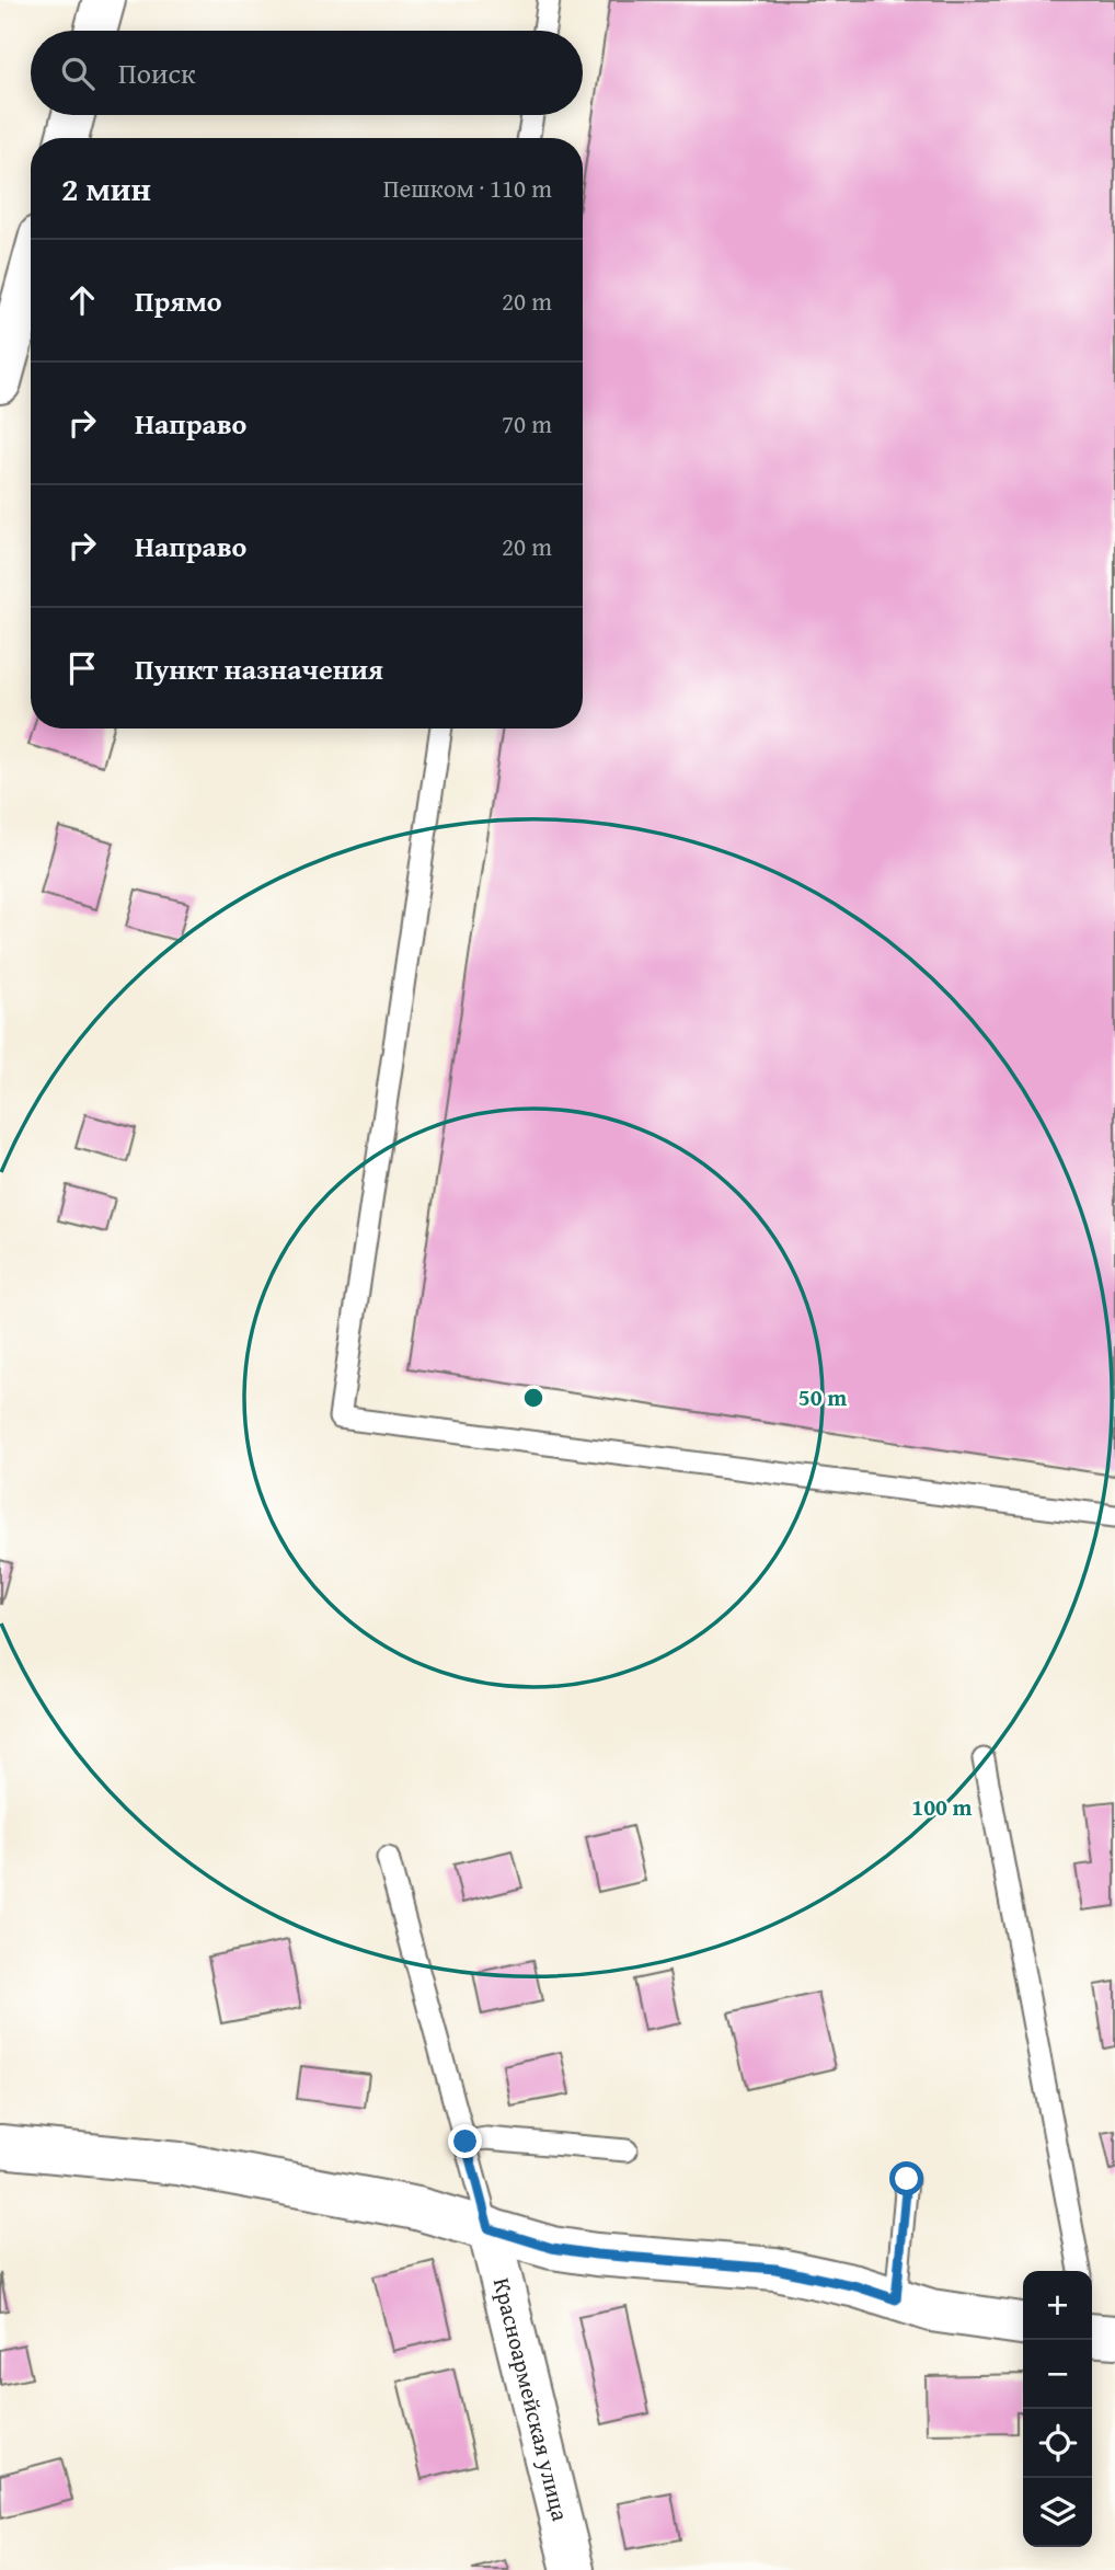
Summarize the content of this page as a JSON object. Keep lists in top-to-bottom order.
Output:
{
  "streets": {
    "street": ["Красноармейская улица"]
  },
  "page": {
    "search": "Поиск",
    "heading": ["2 мин", "Пешком · 110 m"],
    "list": [
      ["Прямо", "20 m"],
      ["Направо", "70 m"],
      ["Направо", "20 m"],
      "Пункт назначения"
    ],
    "map_buttons": ["+", "−"]
  },
  "rings": ["50 m", "100 m"]
}
